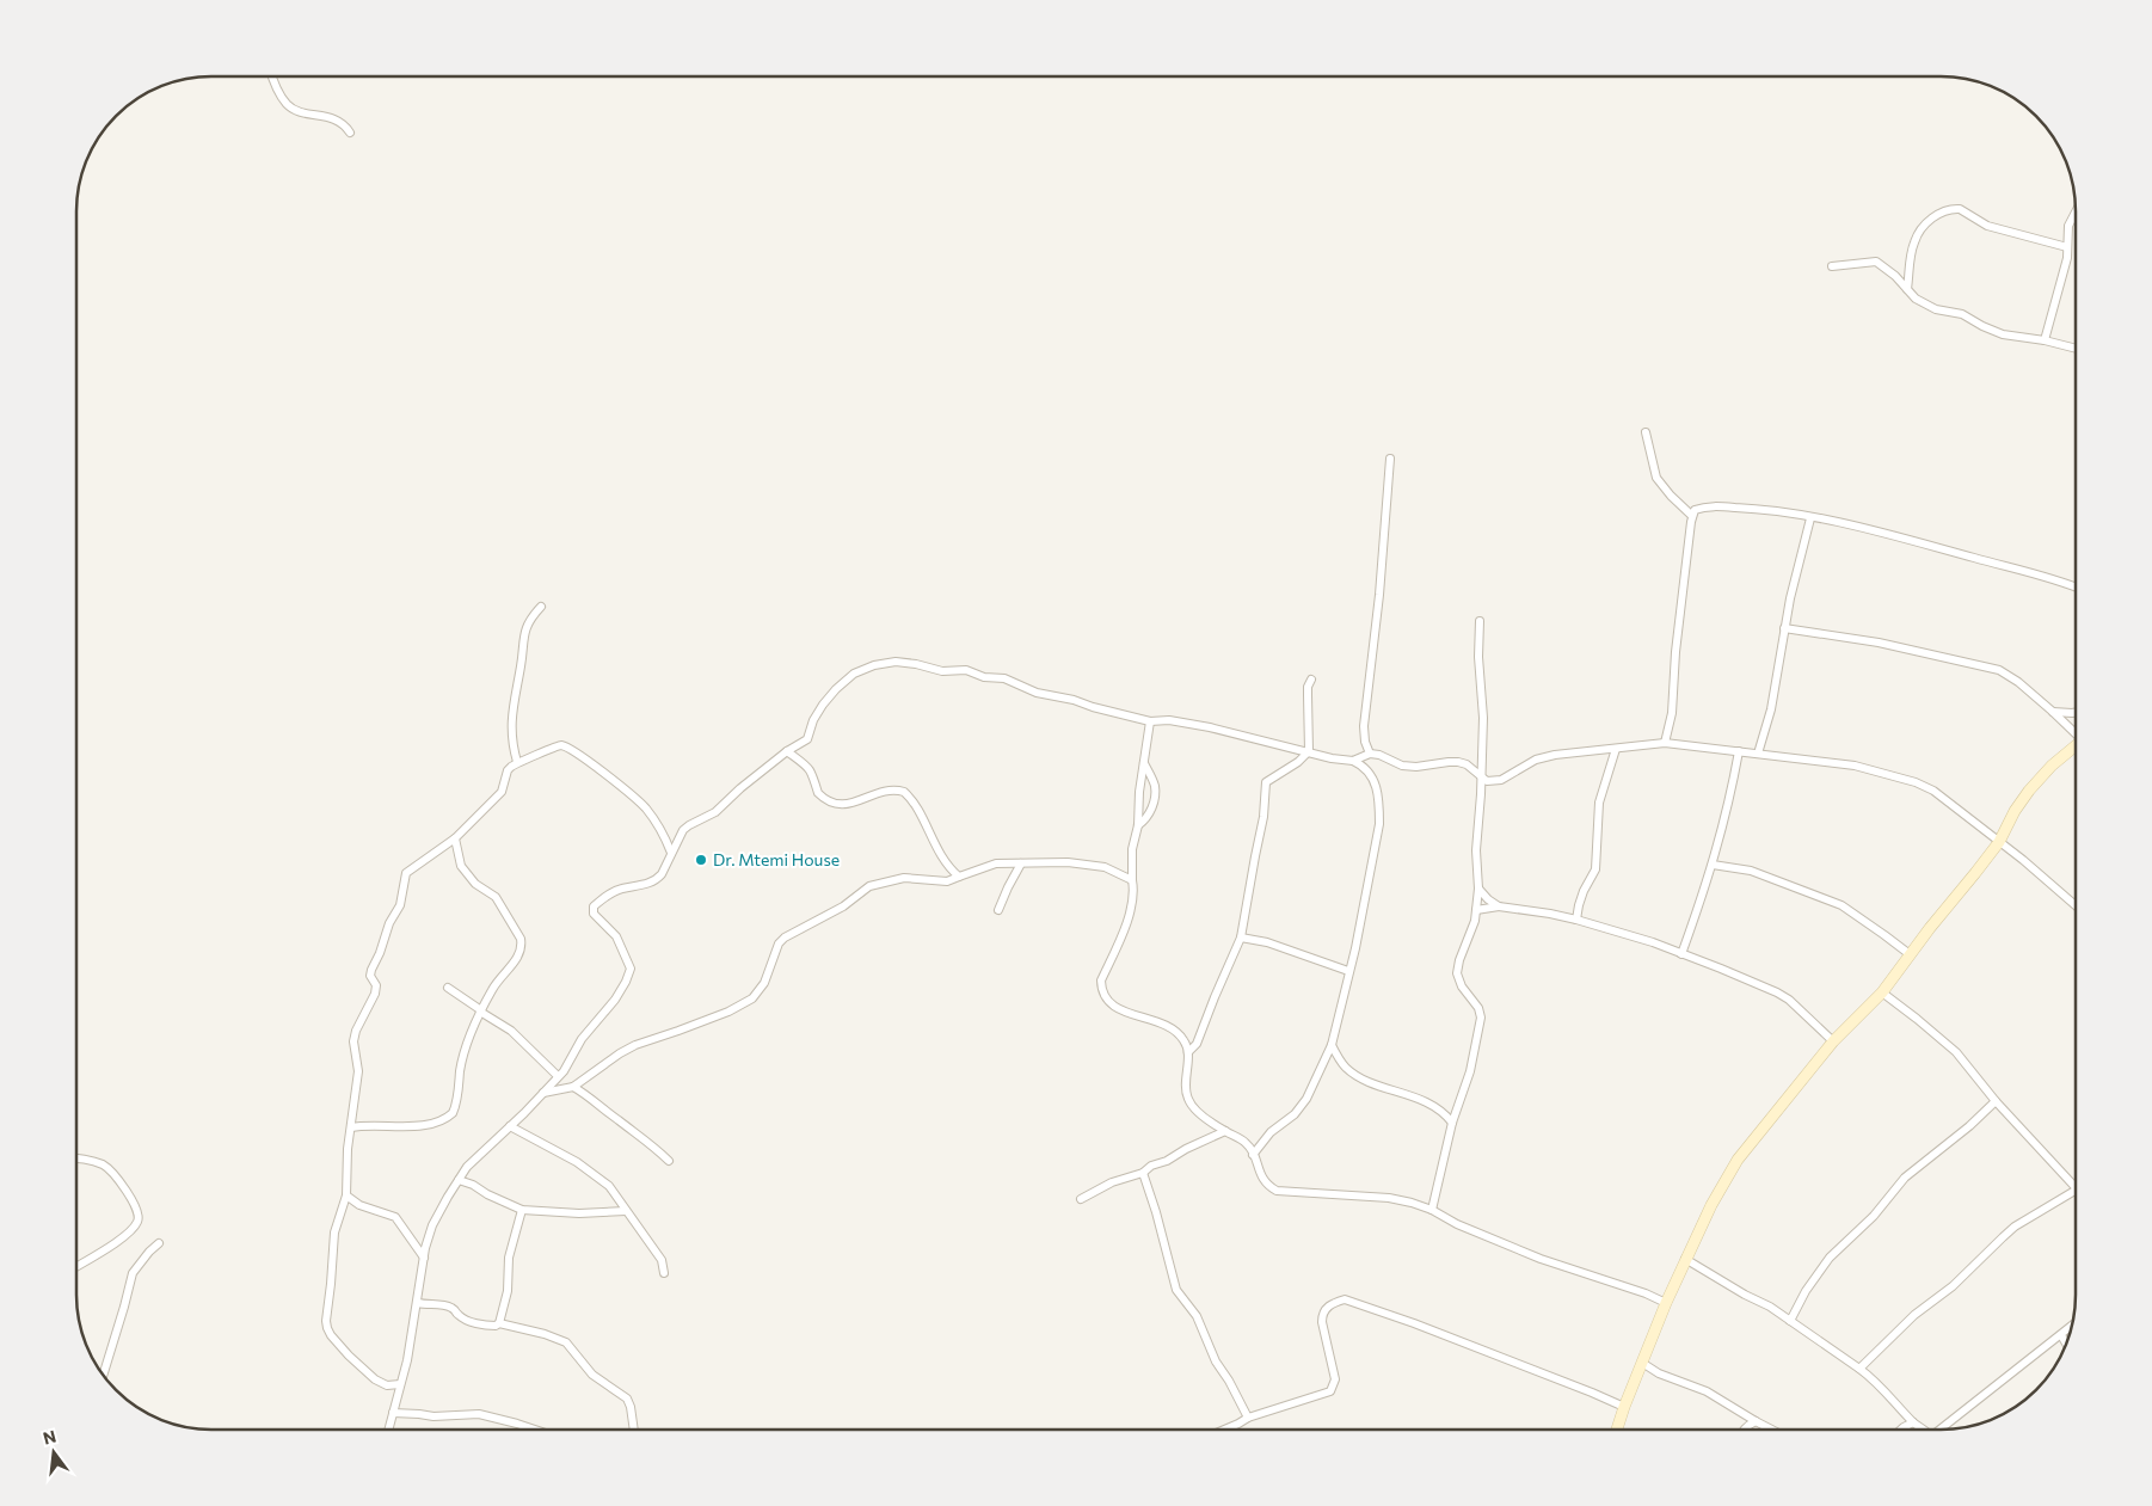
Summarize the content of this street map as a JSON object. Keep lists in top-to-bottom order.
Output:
{
  "places": ["Dr. Mtemi House"],
  "north": "top"
}
